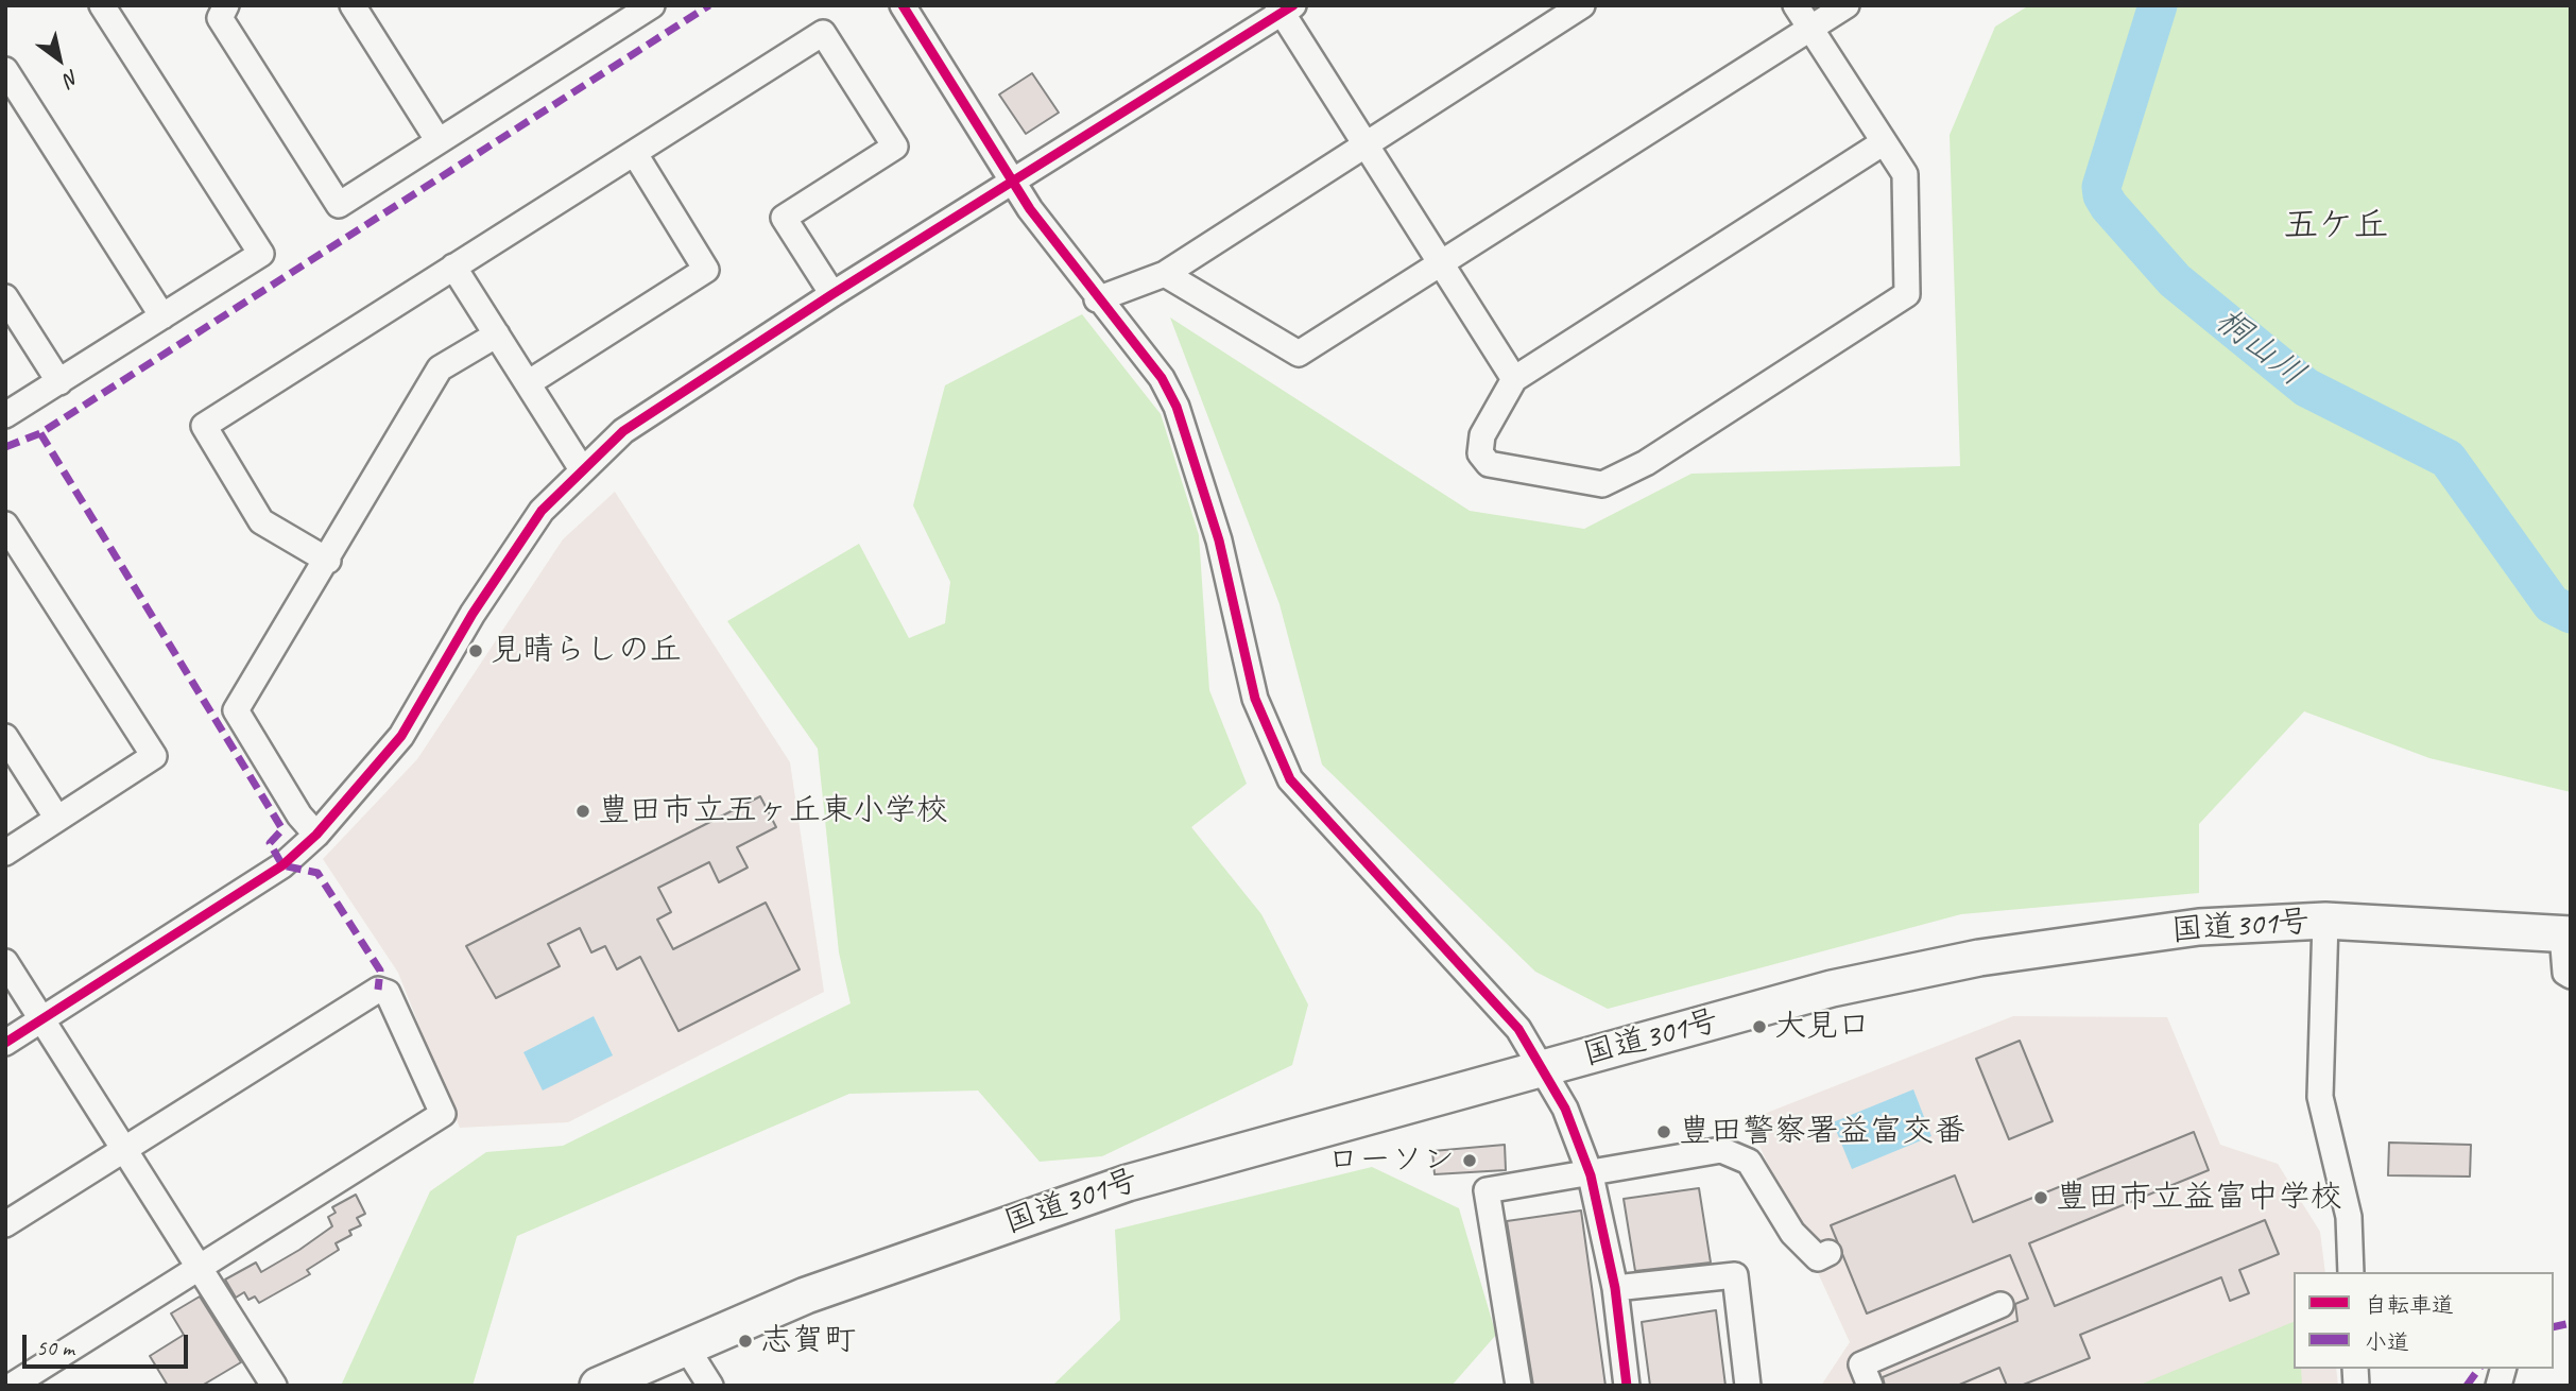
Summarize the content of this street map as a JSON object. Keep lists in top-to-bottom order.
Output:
{
  "streets": {
    "highway": ["国道301号"]
  },
  "districts": ["五ケ丘"],
  "water": ["桐山川"],
  "places": [
    "見晴らしの丘",
    "豊田市立五ヶ丘東小学校",
    "大見口",
    "豊田警察署益富交番",
    "ローソン",
    "豊田市立益富中学校",
    "志賀町"
  ],
  "legend": ["自転車道", "小道"],
  "scale_bar": "50 m",
  "north": "bottom right"
}
